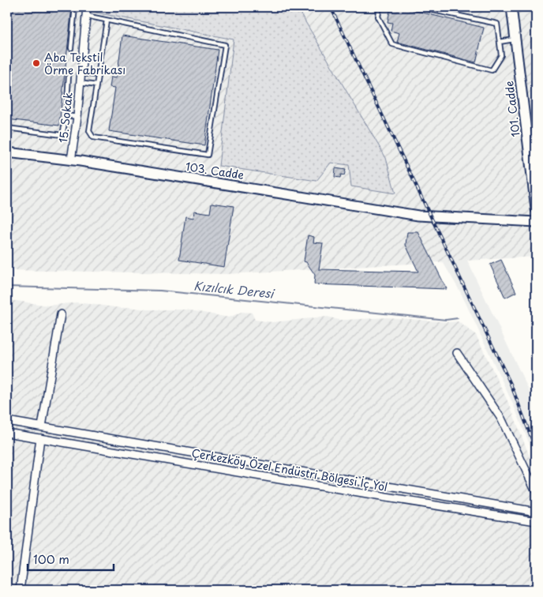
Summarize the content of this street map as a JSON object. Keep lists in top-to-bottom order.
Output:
{
  "streets": {
    "street": [
      "101. Cadde",
      "15. Sokak",
      "103. Cadde",
      "Çerkezköy Özel Endüstri Bölgesi İç Yol"
    ]
  },
  "crossings": [
    ["15. Sokak", "103. Cadde"]
  ],
  "water": ["Kızılcık Deresi"],
  "places": ["Aba Tekstil Örme Fabrikası"],
  "scale_bar": "100 m"
}
